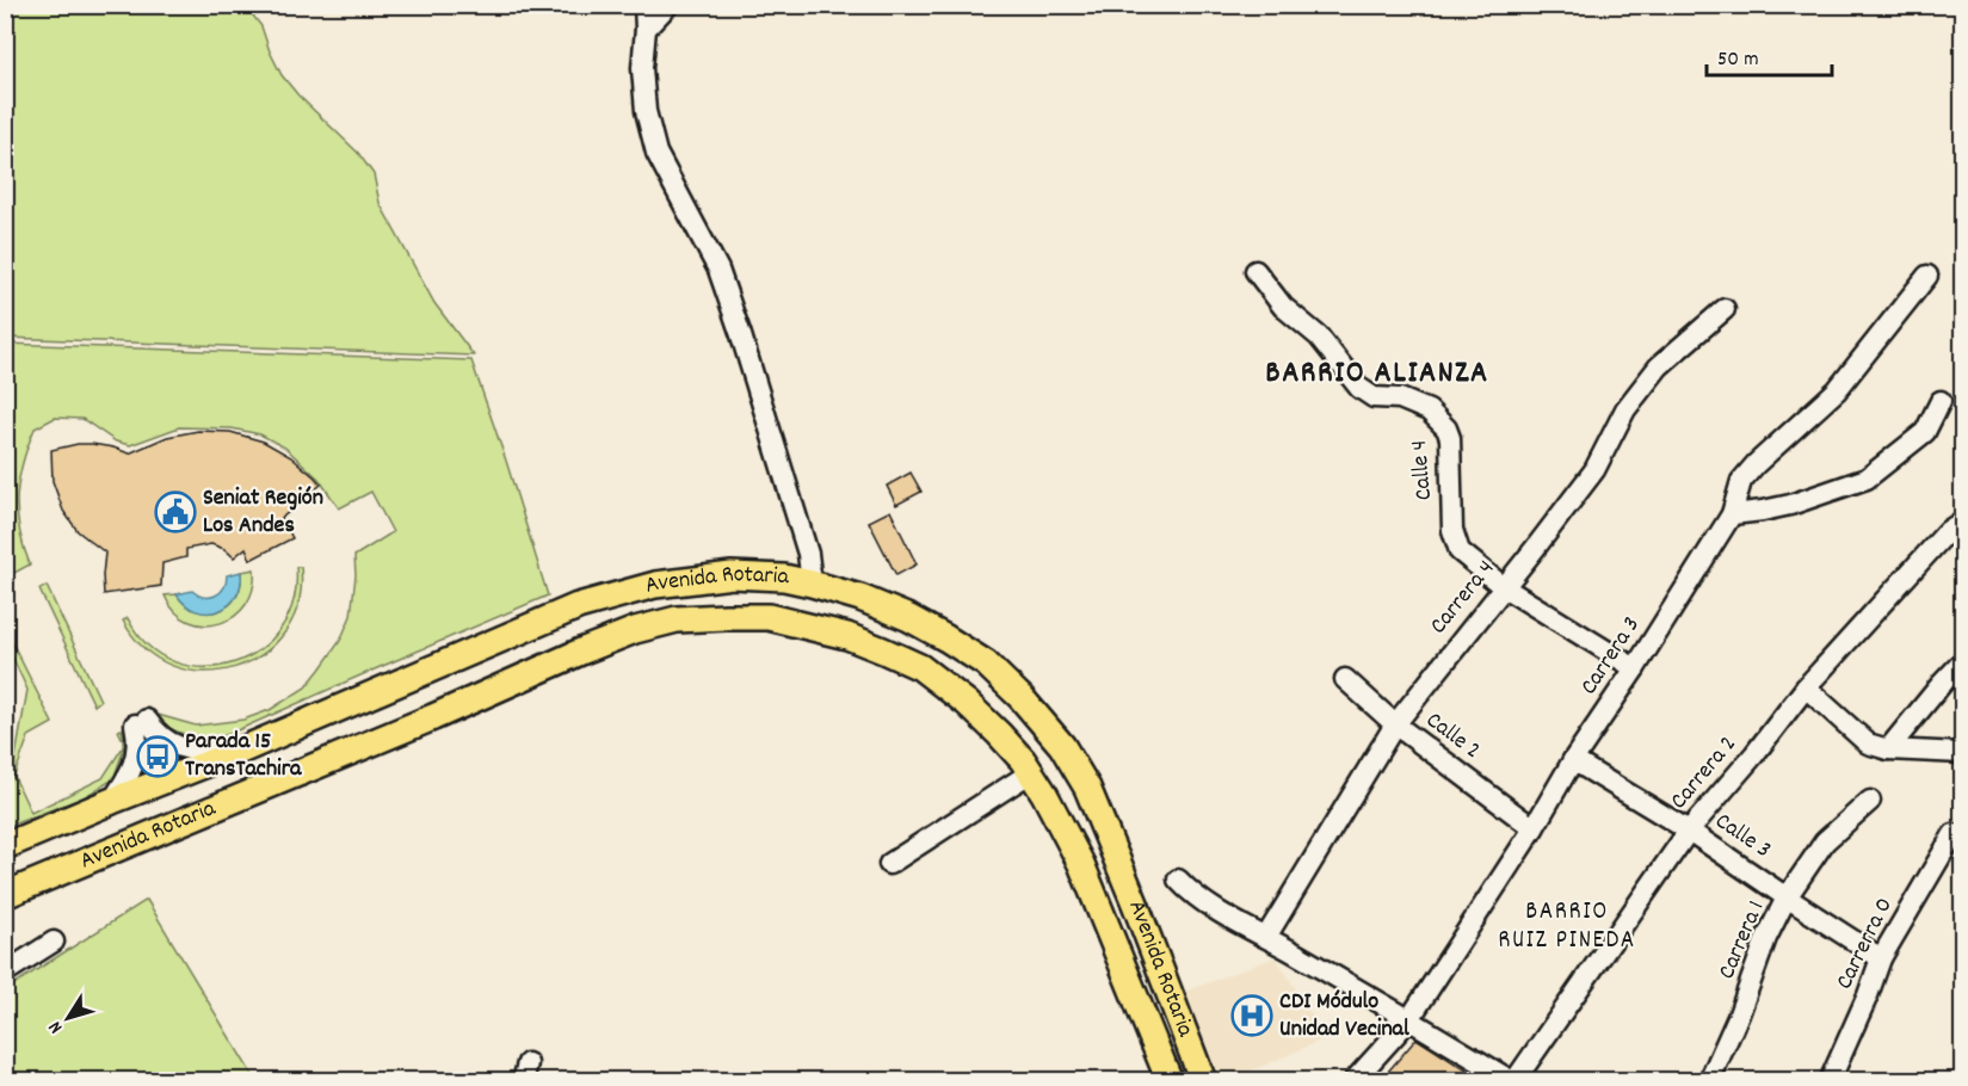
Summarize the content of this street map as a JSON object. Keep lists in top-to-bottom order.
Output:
{
  "streets": {
    "main road": ["Avenida Rotaria"],
    "street": [
      "Calle 4",
      "Carrera 4",
      "Carrera 3",
      "Calle 2",
      "Carrera 2",
      "Calle 3",
      "Carrera 1",
      "Carrerra 0"
    ]
  },
  "crossings": [
    ["Calle 4", "Carrera 4"],
    ["Calle 4", "Carrera 3"],
    ["Carrera 4", "Calle 2"],
    ["Carrera 3", "Calle 2"],
    ["Carrera 3", "Calle 3"],
    ["Carrera 2", "Calle 3"],
    ["Calle 3", "Carrera 1"],
    ["Calle 3", "Carrerra 0"]
  ],
  "districts": ["BARRIO ALIANZA", "BARRIO RUIZ PINEDA"],
  "places": {
    "public building": ["Seniat Región Los Andes"],
    "bus stop": ["Parada 15 TransTachira"],
    "hospital": ["CDI Módulo Unidad Vecinal"]
  },
  "scale_bar": "50 m",
  "north": "bottom left"
}
